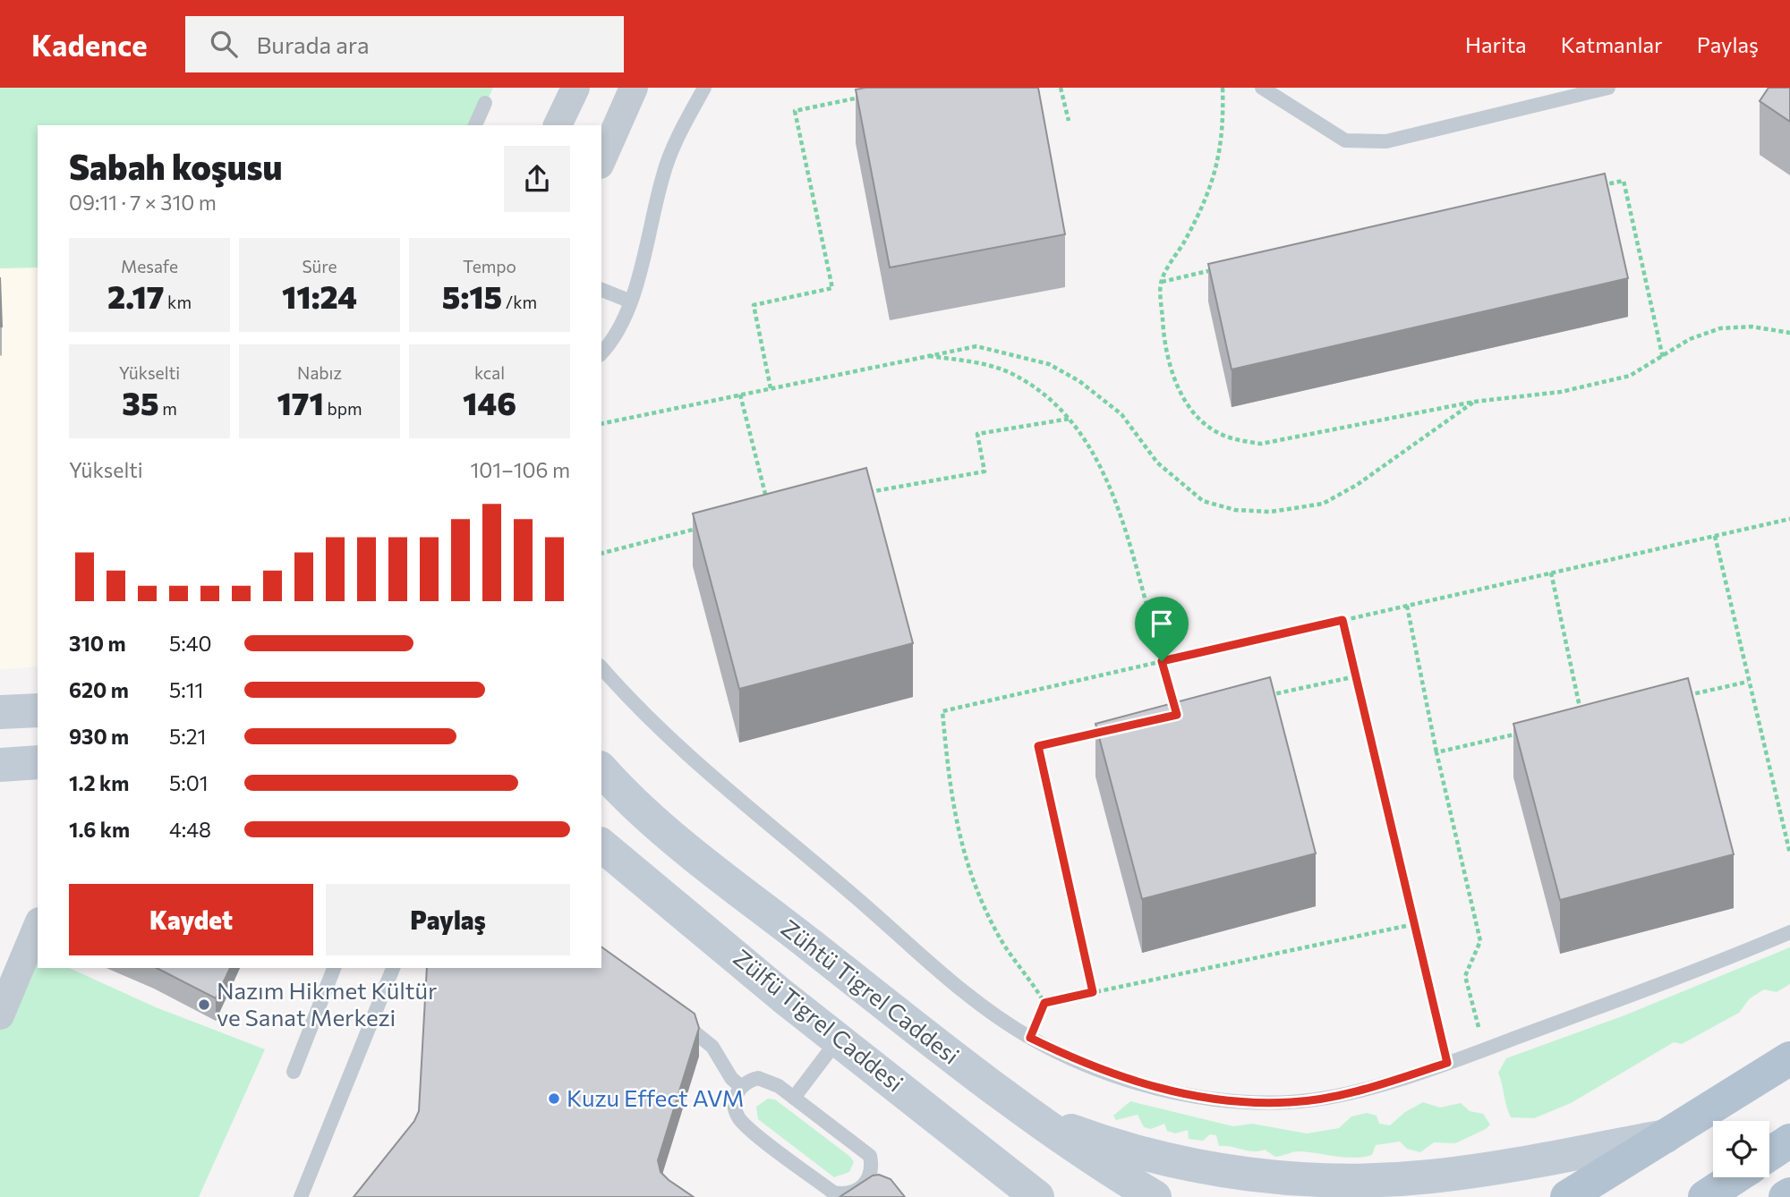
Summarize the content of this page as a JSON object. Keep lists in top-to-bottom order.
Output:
{
  "streets": {
    "main road": ["Zühtü Tigrel Caddesi", "Zülfü Tigrel Caddesi"]
  },
  "places": ["Nazım Hikmet Kültür ve Sanat Merkezi", "Kuzu Effect AVM"],
  "page": {
    "header": "Kadence",
    "search": "Burada ara",
    "nav": ["Harita", "Katmanlar", "Paylaş"],
    "heading": ["Sabah koşusu", "09:11 · 7 × 310 m"],
    "stats": [
      ["Mesafe", "2.17 km"],
      ["Süre", "11:24"],
      ["Tempo", "5:15 /km"],
      ["Yükselti", "35 m"],
      ["Nabız", "171 bpm"],
      ["kcal", "146"]
    ],
    "chart": ["Yükselti", "101–106 m"],
    "list": [
      {
        "name": "310 m",
        "note": "5:40"
      },
      {
        "name": "620 m",
        "note": "5:11"
      },
      {
        "name": "930 m",
        "note": "5:21"
      },
      {
        "name": "1.2 km",
        "note": "5:01"
      },
      {
        "name": "1.6 km",
        "note": "4:48"
      }
    ],
    "buttons": ["Kaydet", "Paylaş"]
  }
}
